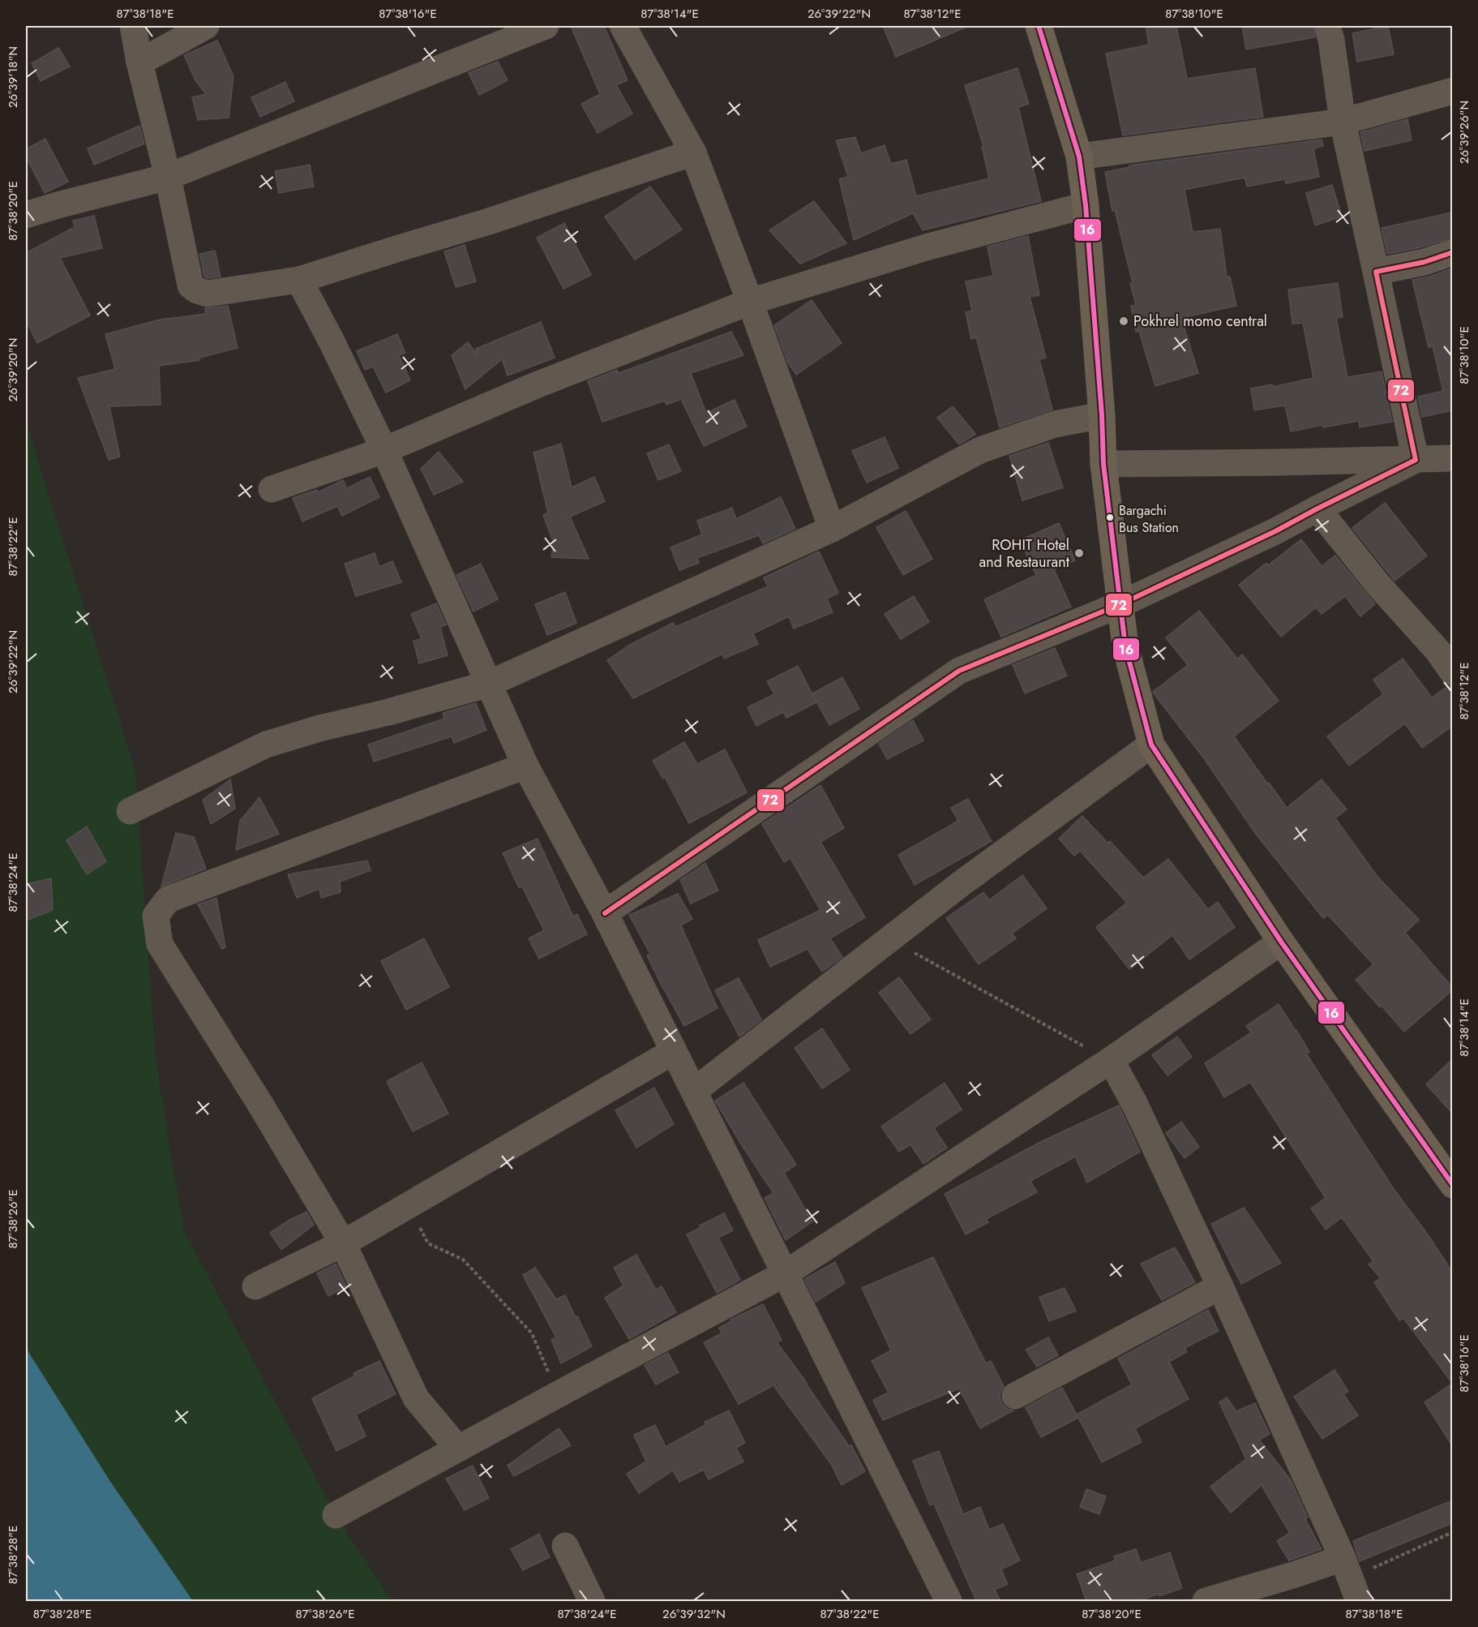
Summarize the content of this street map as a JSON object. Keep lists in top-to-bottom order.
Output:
{
  "places": ["Pokhrel momo central", "Bargachi Bus Station", "ROHIT Hotel and Restaurant"],
  "lines": ["transit line 16", "transit line 72"],
  "coordinates": [
    "87°38'18\"E",
    "87°38'16\"E",
    "87°38'14\"E",
    "26°39'22\"N",
    "87°38'12\"E",
    "87°38'10\"E",
    "26°39'18\"N",
    "26°39'26\"N",
    "87°38'20\"E",
    "26°39'20\"N",
    "87°38'22\"E",
    "87°38'24\"E",
    "87°38'26\"E",
    "87°38'28\"E",
    "26°39'32\"N"
  ]
}
